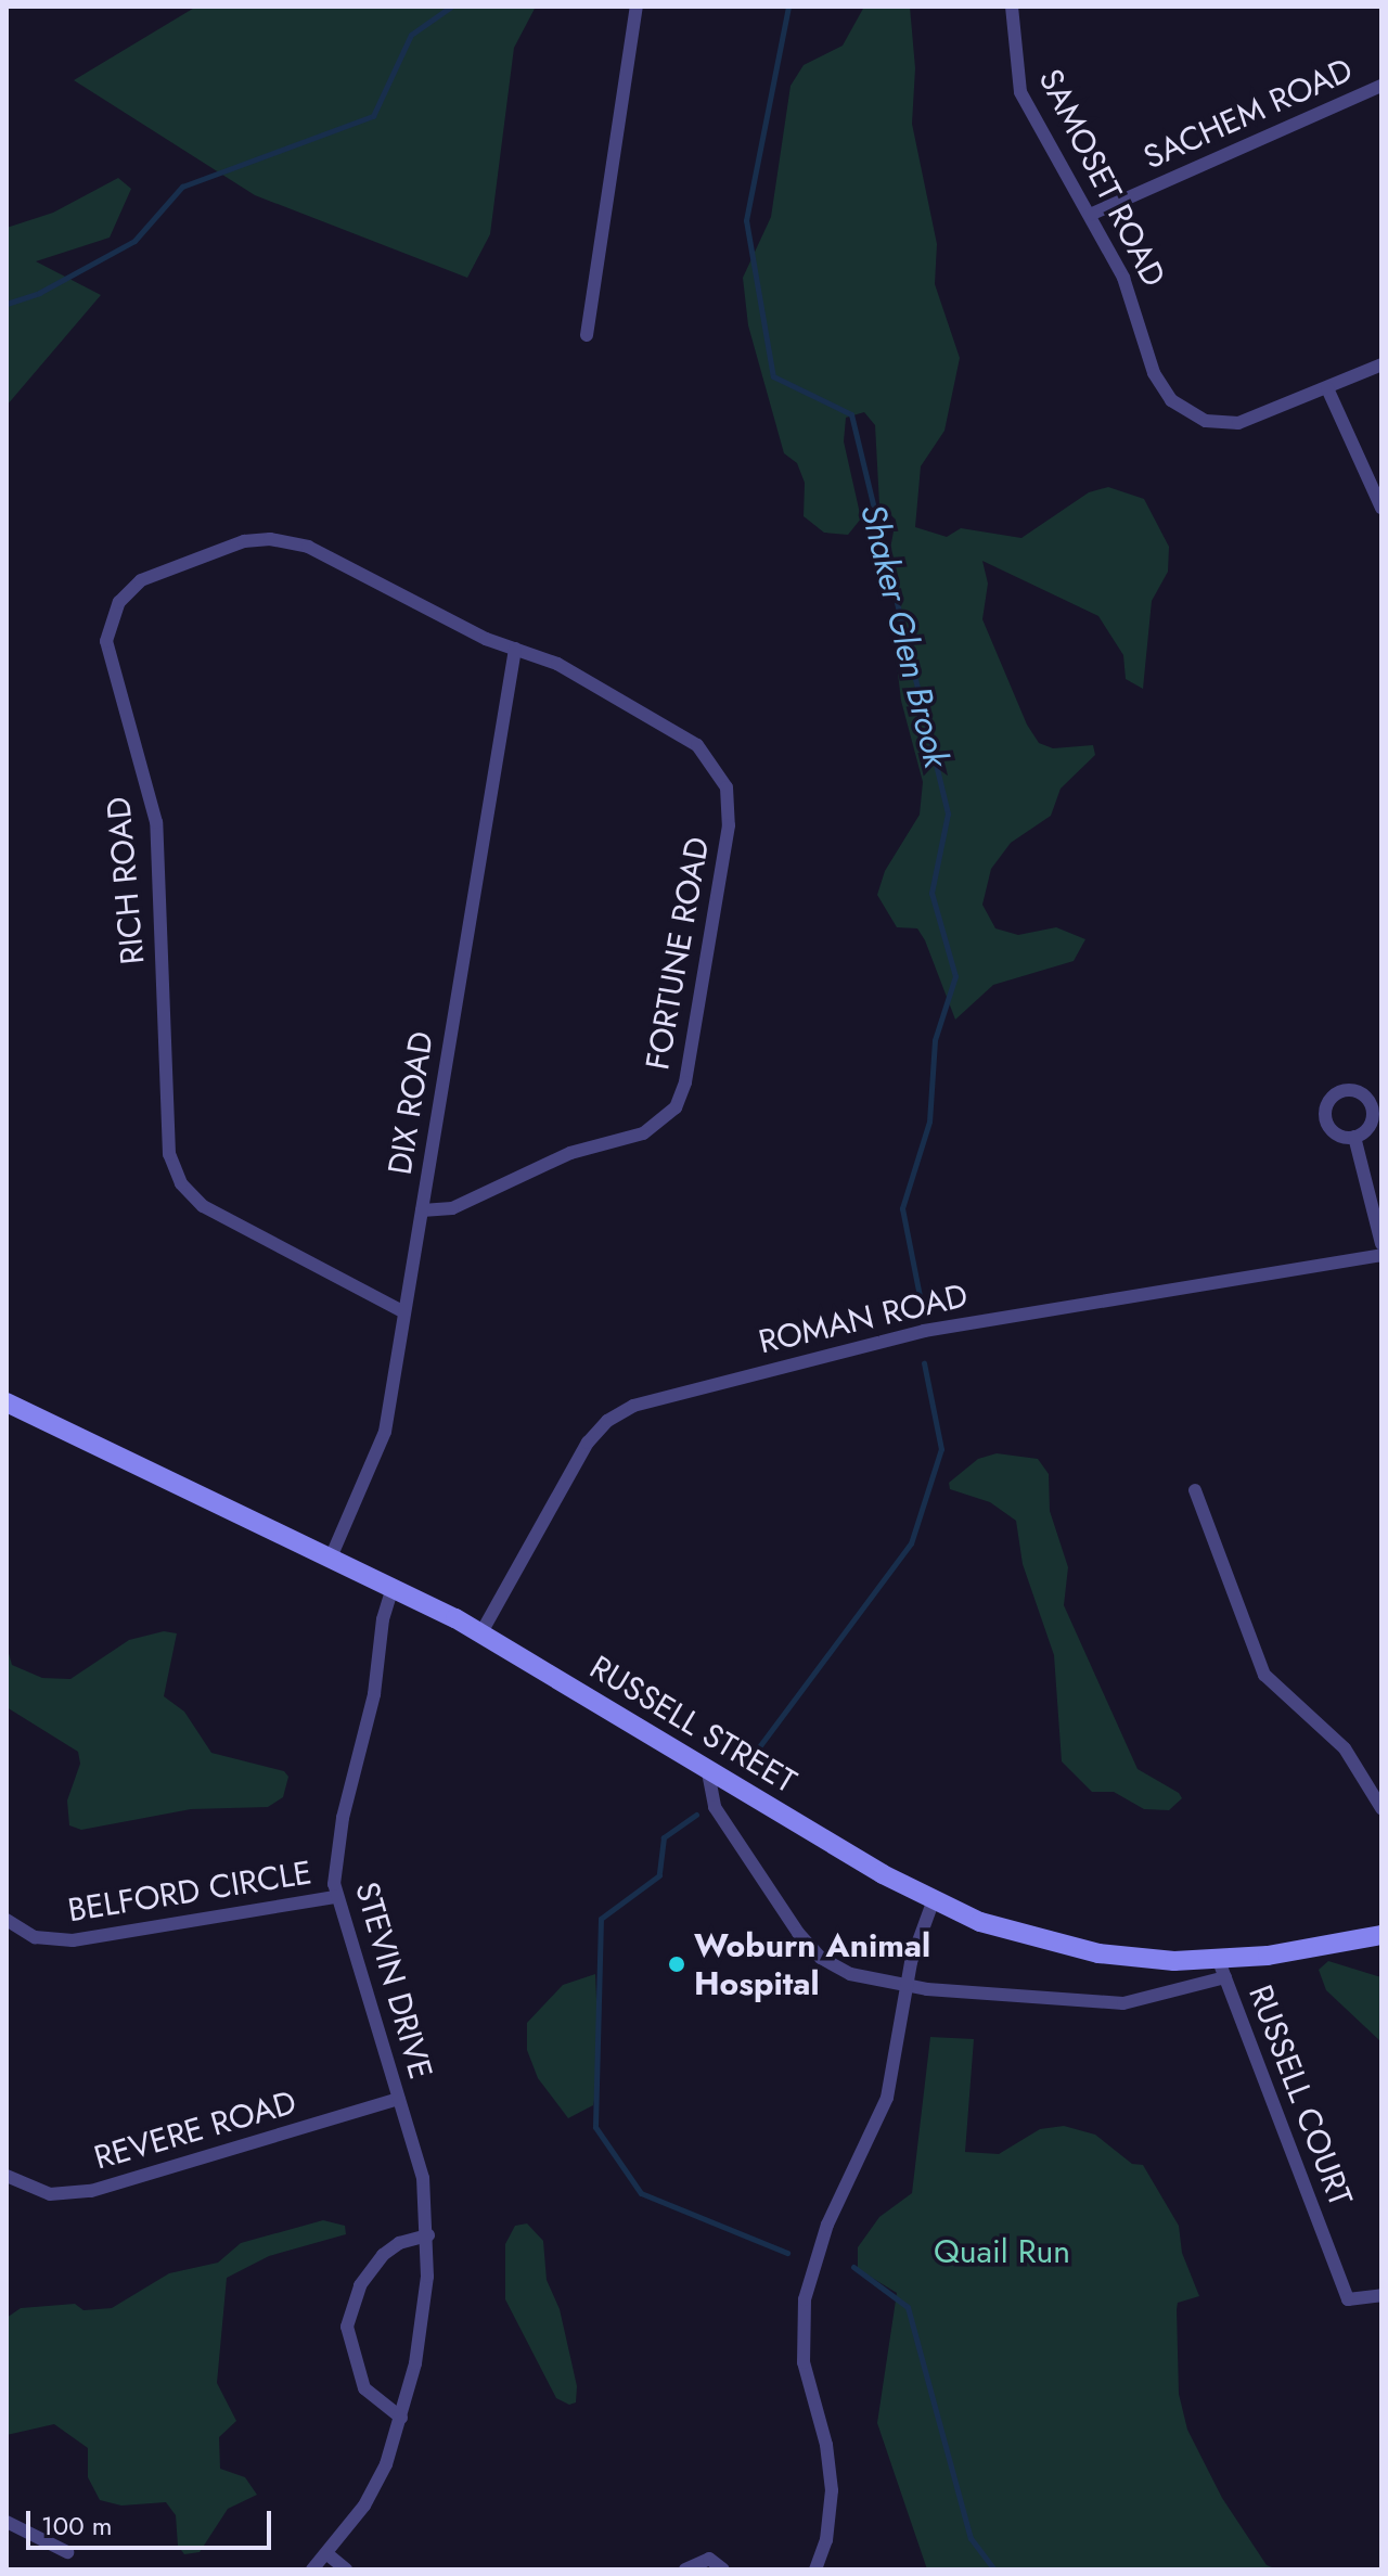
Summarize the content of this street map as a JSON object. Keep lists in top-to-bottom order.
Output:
{
  "streets": {
    "street": [
      "SACHEM ROAD",
      "SAMOSET ROAD",
      "RICH ROAD",
      "FORTUNE ROAD",
      "DIX ROAD",
      "ROMAN ROAD",
      "RUSSELL STREET",
      "BELFORD CIRCLE",
      "STEVIN DRIVE",
      "RUSSELL COURT",
      "REVERE ROAD"
    ]
  },
  "crossings": [
    ["SACHEM ROAD", "SAMOSET ROAD"],
    ["RICH ROAD", "FORTUNE ROAD"],
    ["RICH ROAD", "DIX ROAD"],
    ["FORTUNE ROAD", "DIX ROAD"],
    ["DIX ROAD", "RUSSELL STREET"],
    ["ROMAN ROAD", "RUSSELL STREET"],
    ["RUSSELL STREET", "STEVIN DRIVE"],
    ["RUSSELL STREET", "RUSSELL COURT"],
    ["BELFORD CIRCLE", "STEVIN DRIVE"],
    ["STEVIN DRIVE", "REVERE ROAD"]
  ],
  "water": ["Shaker Glen Brook"],
  "parks": ["Quail Run"],
  "places": ["Woburn Animal Hospital"],
  "scale_bar": "100 m"
}
